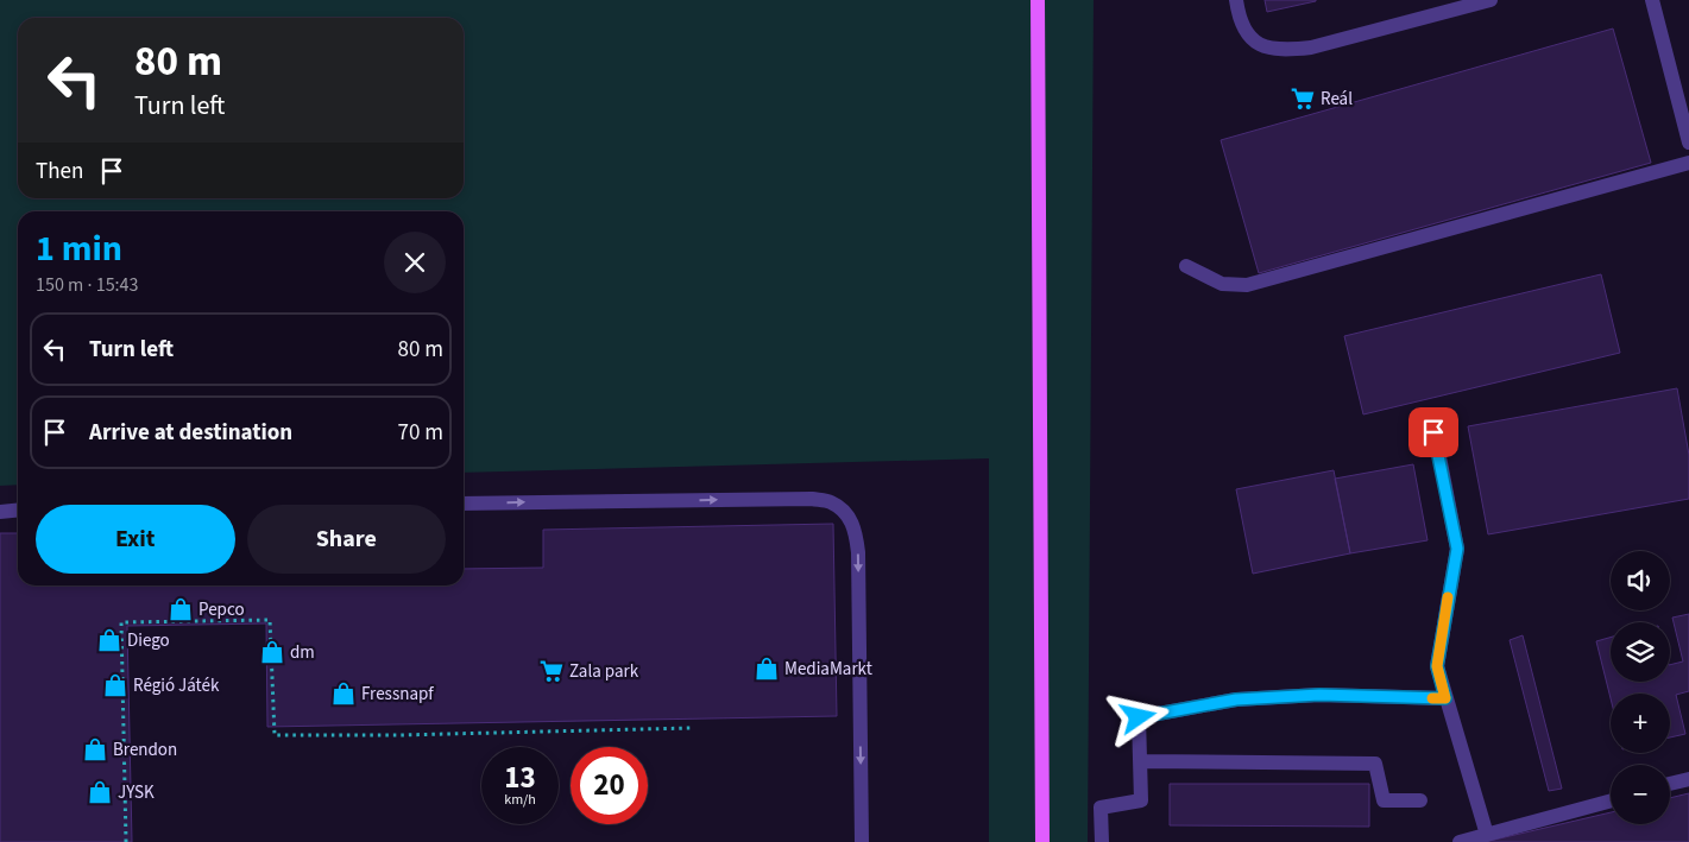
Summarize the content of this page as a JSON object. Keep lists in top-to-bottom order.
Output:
{
  "places": {
    "supermarket": ["Reál", "Zala park"],
    "shop": [
      "Pepco",
      "Diego",
      "dm",
      "MediaMarkt",
      "Régió Játék",
      "Fressnapf",
      "Brendon",
      "JYSK"
    ]
  },
  "page": {
    "turn": ["80 m", "Turn left"],
    "then": "Then",
    "heading": ["1 min", "150 m · 15:43"],
    "list": [
      {
        "name": "Turn left",
        "value": "80 m"
      },
      {
        "name": "Arrive at destination",
        "value": "70 m"
      }
    ],
    "buttons": ["Exit", "Share"],
    "map_buttons": ["+", "−"],
    "speed": "13 km/h",
    "limit": "20"
  }
}
